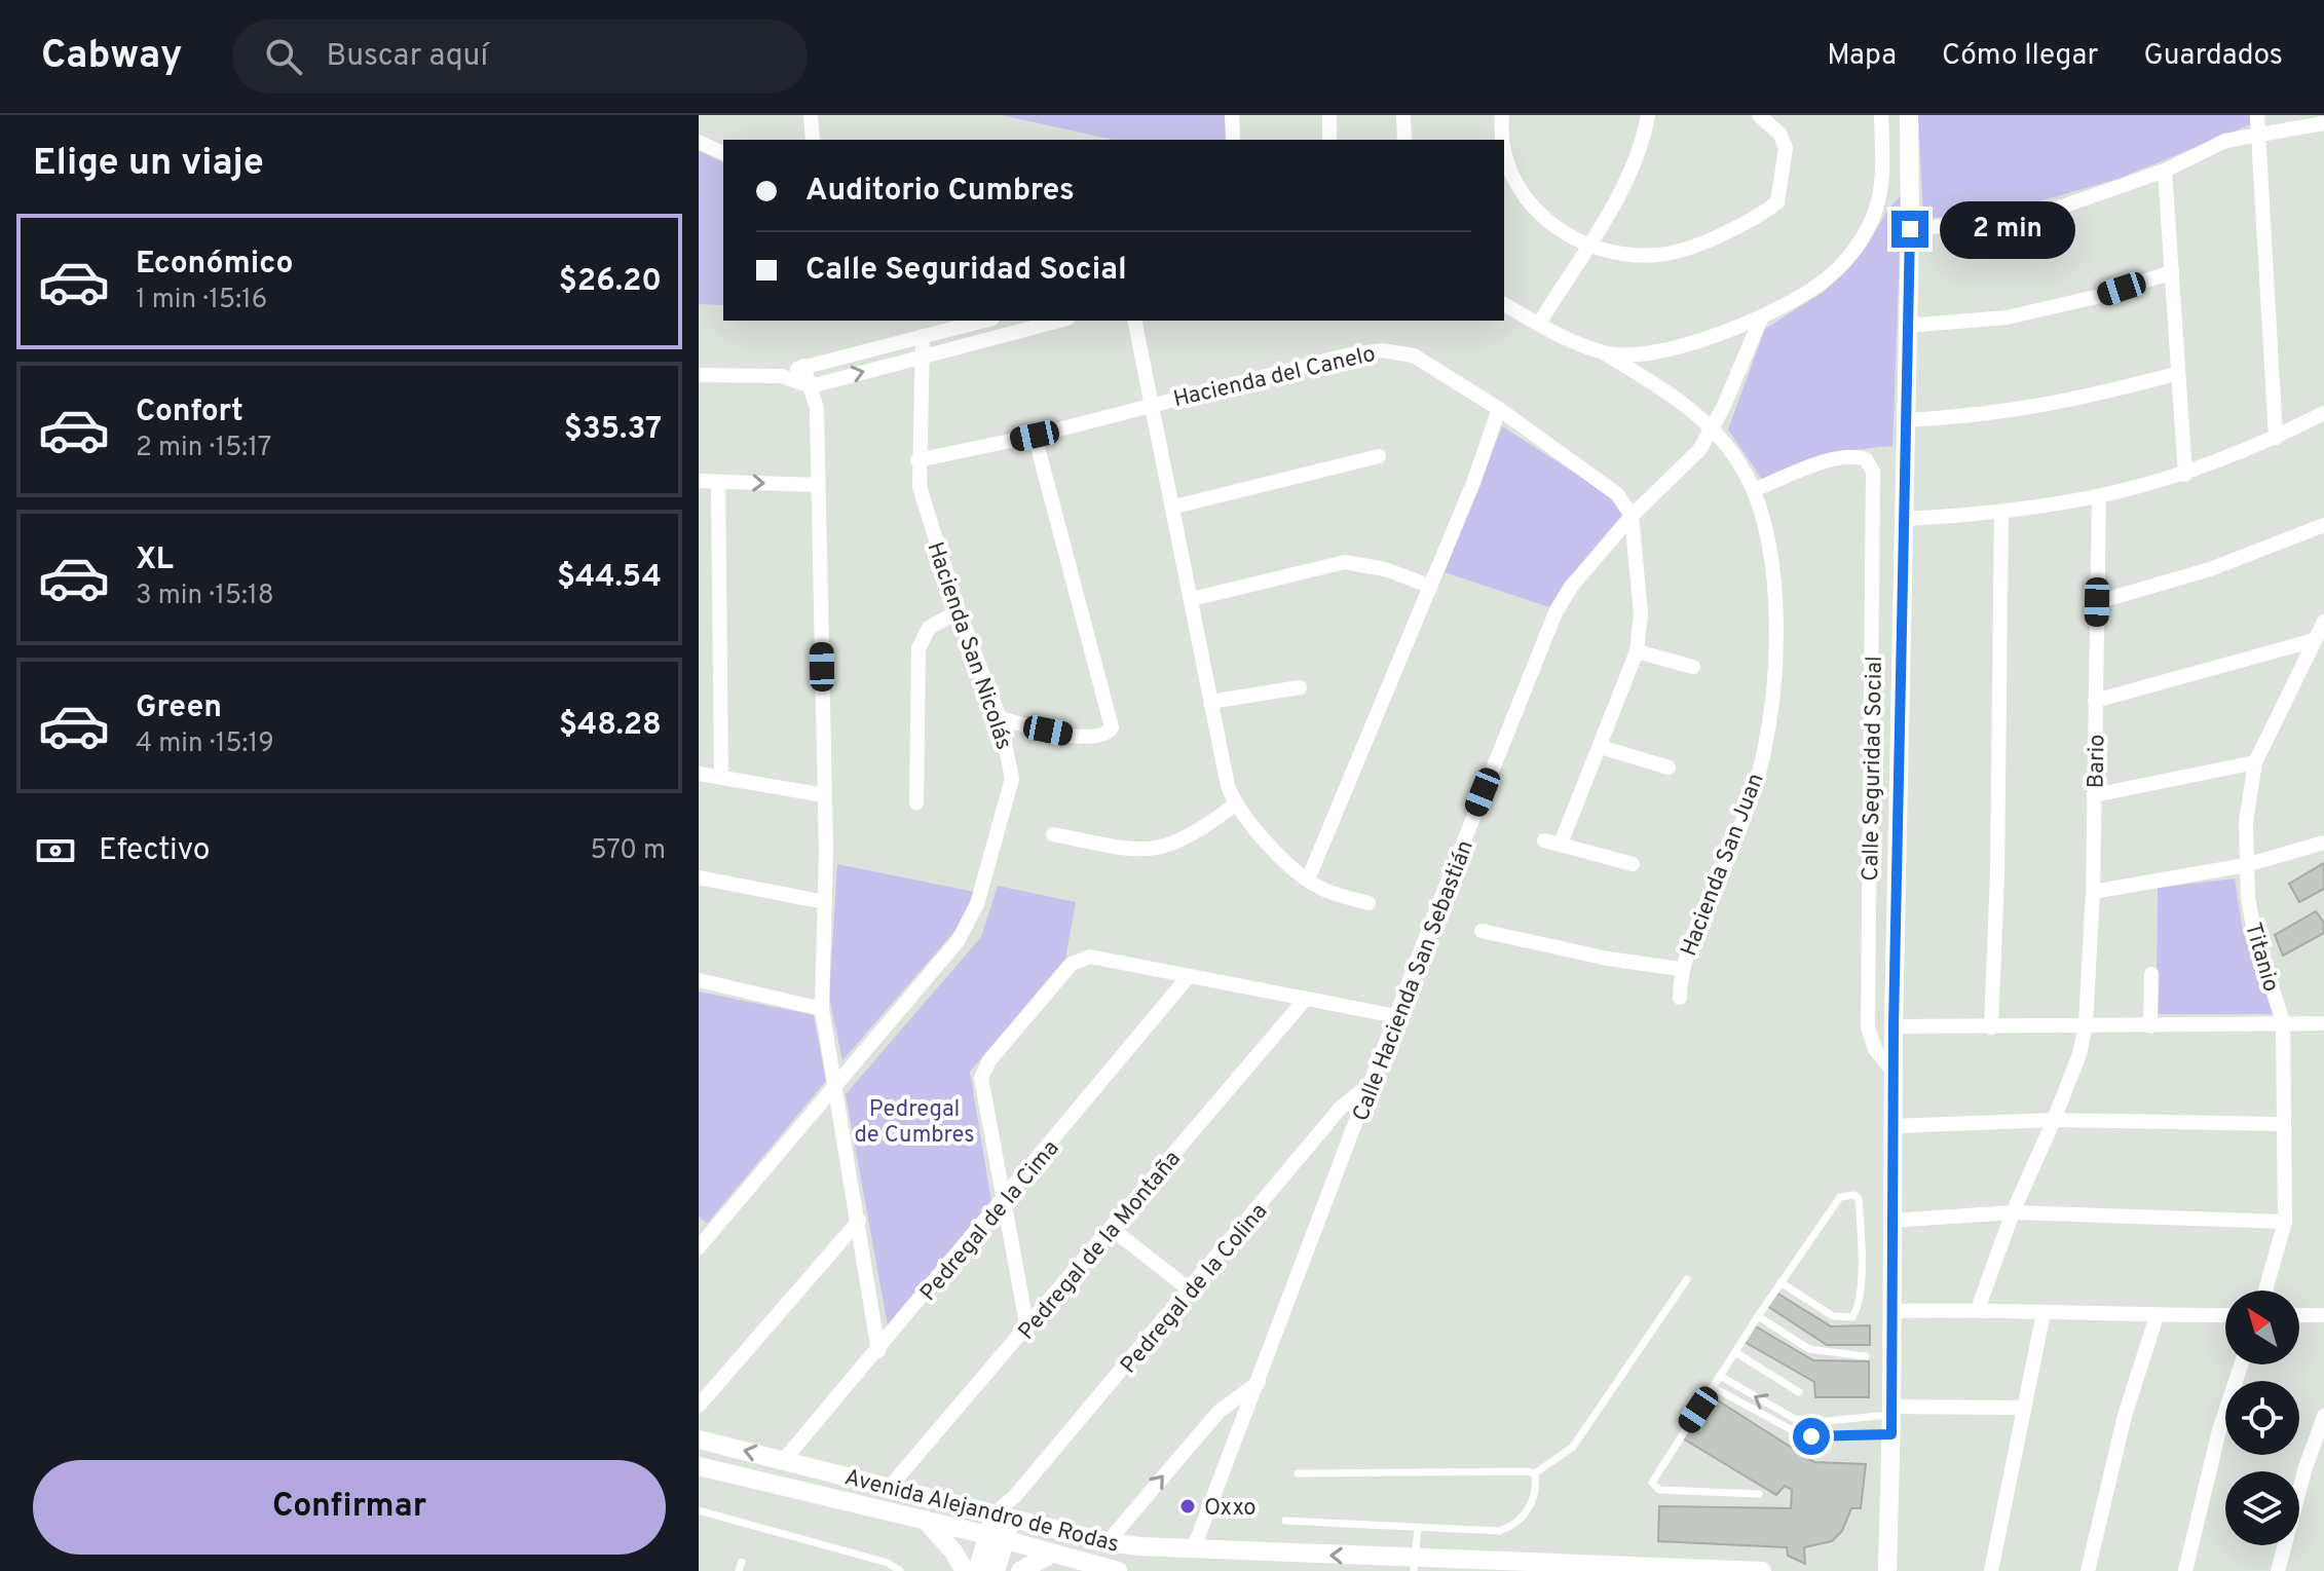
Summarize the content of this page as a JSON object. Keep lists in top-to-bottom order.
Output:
{
  "streets": {
    "street": [
      "Hacienda del Canelo",
      "Hacienda San Nicolás",
      "Bario",
      "Calle Seguridad Social",
      "Hacienda San Juan",
      "Titanio",
      "Calle Hacienda San Sebastián",
      "Pedregal de la Cima",
      "Pedregal de la Montaña",
      "Pedregal de la Colina",
      "Avenida Alejandro de Rodas"
    ]
  },
  "crossings": [
    ["Hacienda del Canelo", "Hacienda San Nicolás"],
    ["Hacienda del Canelo", "Calle Hacienda San Sebastián"],
    ["Calle Seguridad Social", "Hacienda San Juan"],
    ["Hacienda San Juan", "Calle Hacienda San Sebastián"],
    ["Calle Hacienda San Sebastián", "Pedregal de la Colina"],
    ["Calle Hacienda San Sebastián", "Avenida Alejandro de Rodas"],
    ["Pedregal de la Cima", "Avenida Alejandro de Rodas"],
    ["Pedregal de la Montaña", "Avenida Alejandro de Rodas"],
    ["Pedregal de la Colina", "Avenida Alejandro de Rodas"]
  ],
  "parks": ["Pedregal de Cumbres"],
  "places": ["Oxxo"],
  "north": "top left",
  "page": {
    "header": "Cabway",
    "search": "Buscar aquí",
    "nav": ["Mapa", "Cómo llegar", "Guardados"],
    "heading": "Elige un viaje",
    "banner": ["Auditorio Cumbres", "Calle Seguridad Social"],
    "bubble": "2 min",
    "list": [
      {
        "name": "Económico",
        "note": "1 min · 15:16",
        "value": "$26.20"
      },
      {
        "name": "Confort",
        "note": "2 min · 15:17",
        "value": "$35.37"
      },
      {
        "name": "XL",
        "note": "3 min · 15:18",
        "value": "$44.54"
      },
      {
        "name": "Green",
        "note": "4 min · 15:19",
        "value": "$48.28"
      }
    ],
    "pay": ["Efectivo", "570 m"],
    "buttons": "Confirmar"
  }
}
